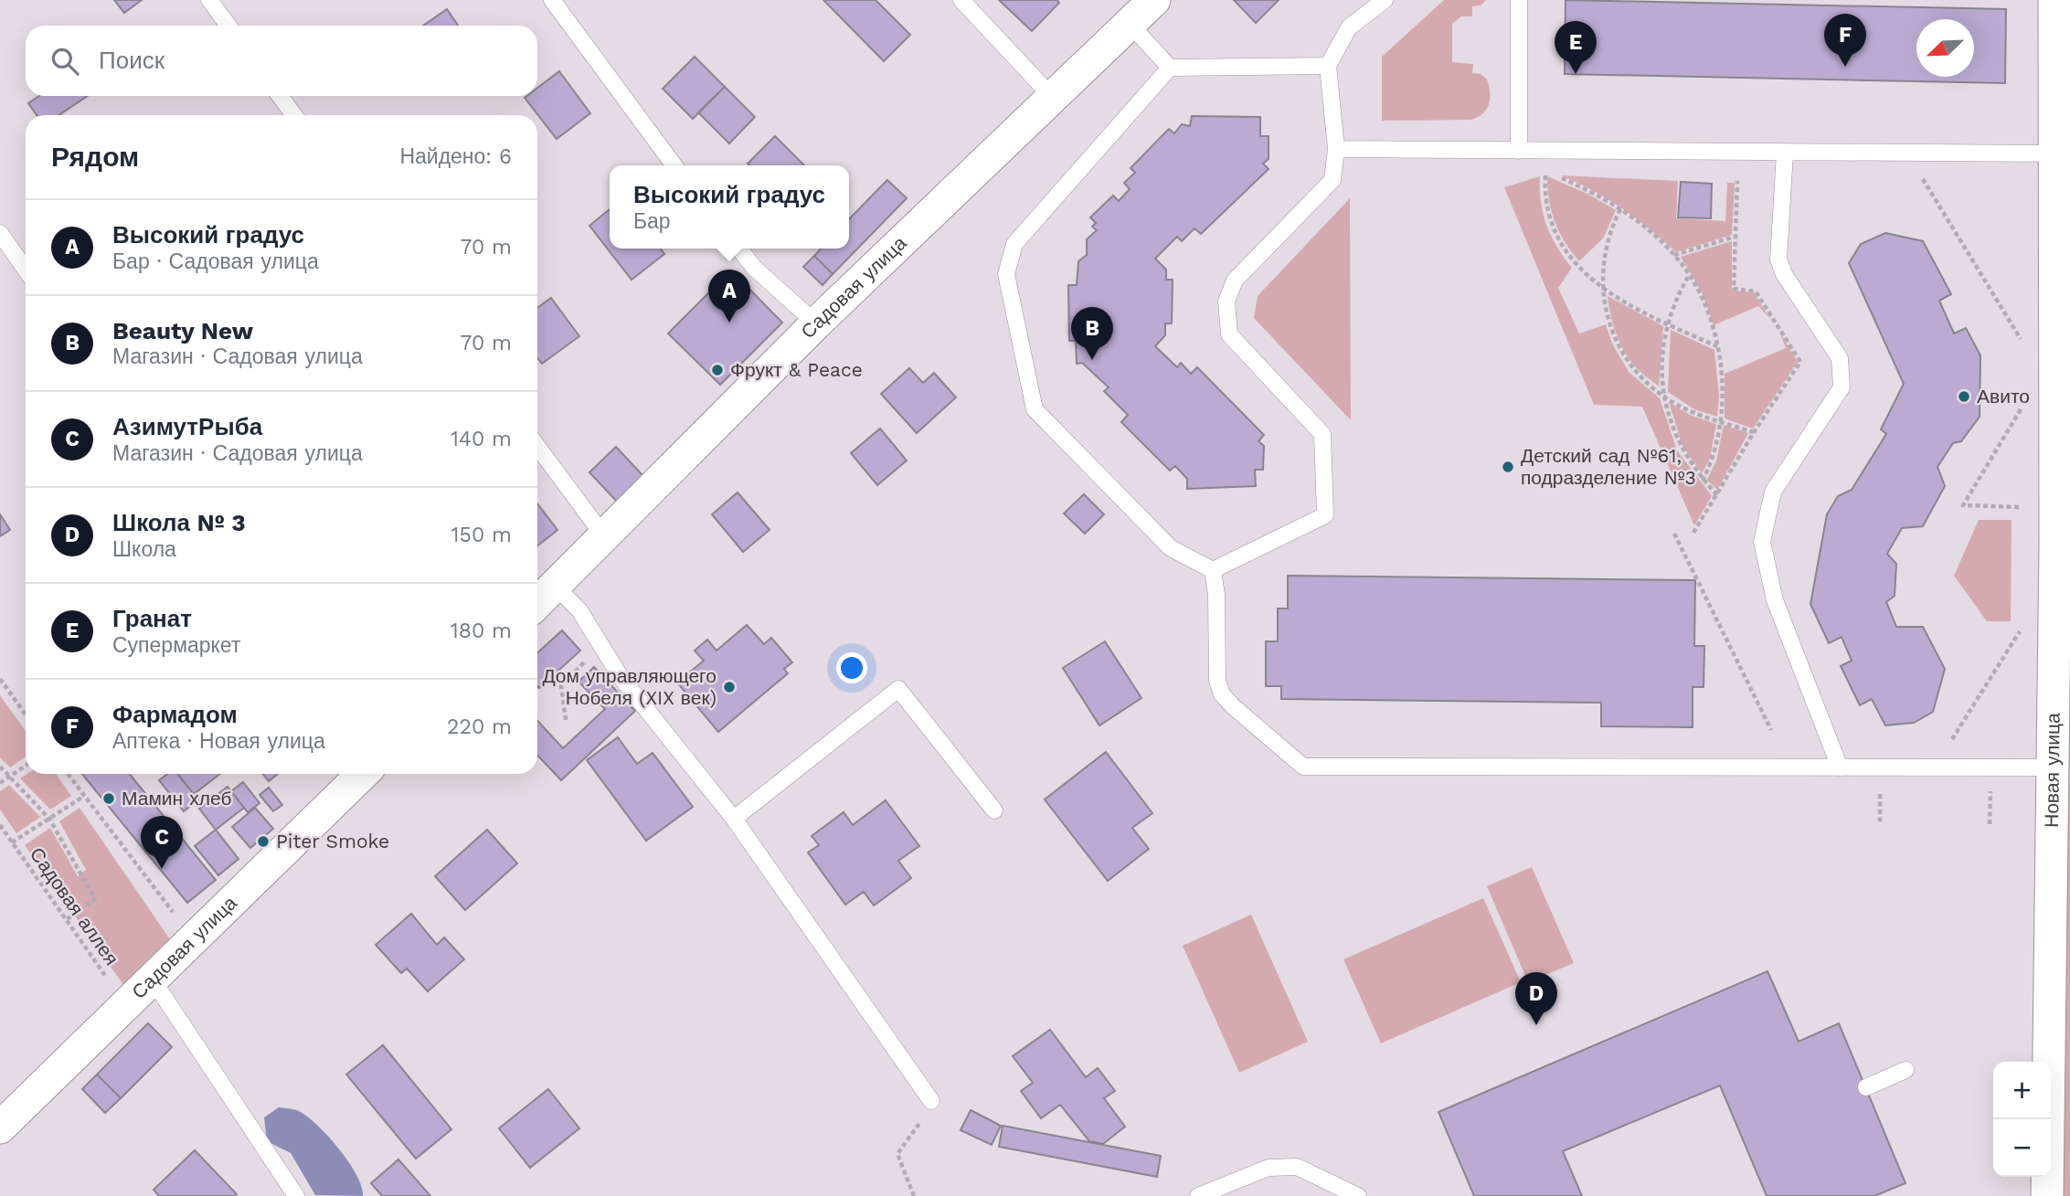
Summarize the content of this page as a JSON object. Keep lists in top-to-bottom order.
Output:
{
  "streets": {
    "street": ["Садовая улица", "Новая улица"],
    "path": ["Садовая аллея"]
  },
  "crossings": [
    ["Садовая улица", "Садовая аллея"]
  ],
  "places": [
    "Фрукт & Peace",
    "Авито",
    "Детский сад №61, подразделение №3",
    "Дом управляющего Нобеля (XIX век)",
    "Мамин хлеб",
    "Piter Smoke"
  ],
  "north": "bottom left",
  "page": {
    "pins": [
      "F",
      "E",
      "A",
      "B",
      "C",
      "D"
    ],
    "search": "Поиск",
    "heading": ["Рядом", "Найдено: 6"],
    "popup": ["Высокий градус", "Бар"],
    "list": [
      {
        "mark": "A",
        "name": "Высокий градус",
        "note": "Бар · Садовая улица",
        "value": "70 m"
      },
      {
        "mark": "B",
        "name": "Beauty New",
        "note": "Магазин · Садовая улица",
        "value": "70 m"
      },
      {
        "mark": "C",
        "name": "АзимутРыба",
        "note": "Магазин · Садовая улица",
        "value": "140 m"
      },
      {
        "mark": "D",
        "name": "Школа № 3",
        "note": "Школа",
        "value": "150 m"
      },
      {
        "mark": "E",
        "name": "Гранат",
        "note": "Супермаркет",
        "value": "180 m"
      },
      {
        "mark": "F",
        "name": "Фармадом",
        "note": "Аптека · Новая улица",
        "value": "220 m"
      }
    ],
    "map_buttons": ["+", "−"]
  }
}
